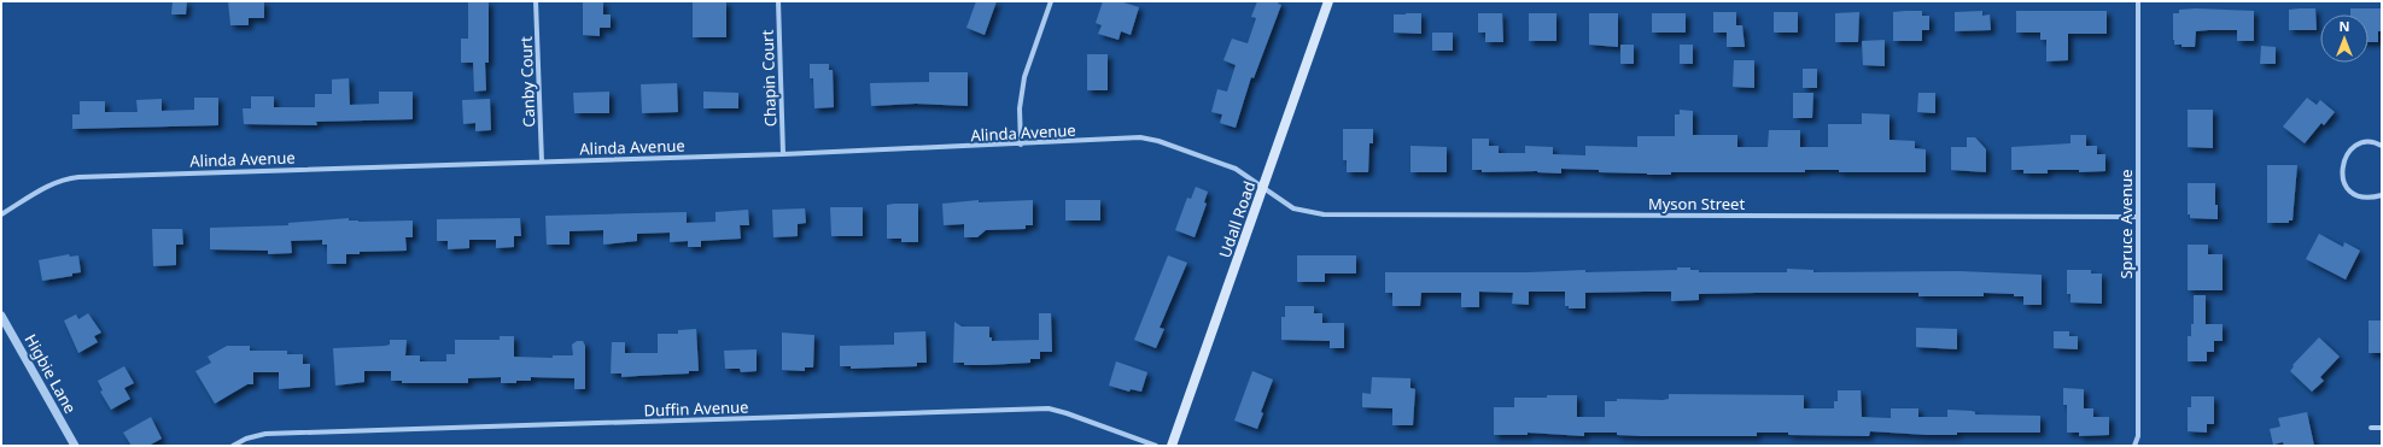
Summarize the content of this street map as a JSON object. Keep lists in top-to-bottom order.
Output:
{
  "streets": {
    "main road": ["Udall Road"],
    "street": [
      "Chapin Court",
      "Canby Court",
      "Alinda Avenue",
      "Myson Street",
      "Spruce Avenue",
      "Higbie Lane",
      "Duffin Avenue"
    ]
  },
  "crossings": [
    ["Chapin Court", "Alinda Avenue"],
    ["Canby Court", "Alinda Avenue"],
    ["Alinda Avenue", "Myson Street"],
    ["Alinda Avenue", "Udall Road"],
    ["Myson Street", "Udall Road"],
    ["Myson Street", "Spruce Avenue"]
  ],
  "north": "top"
}
